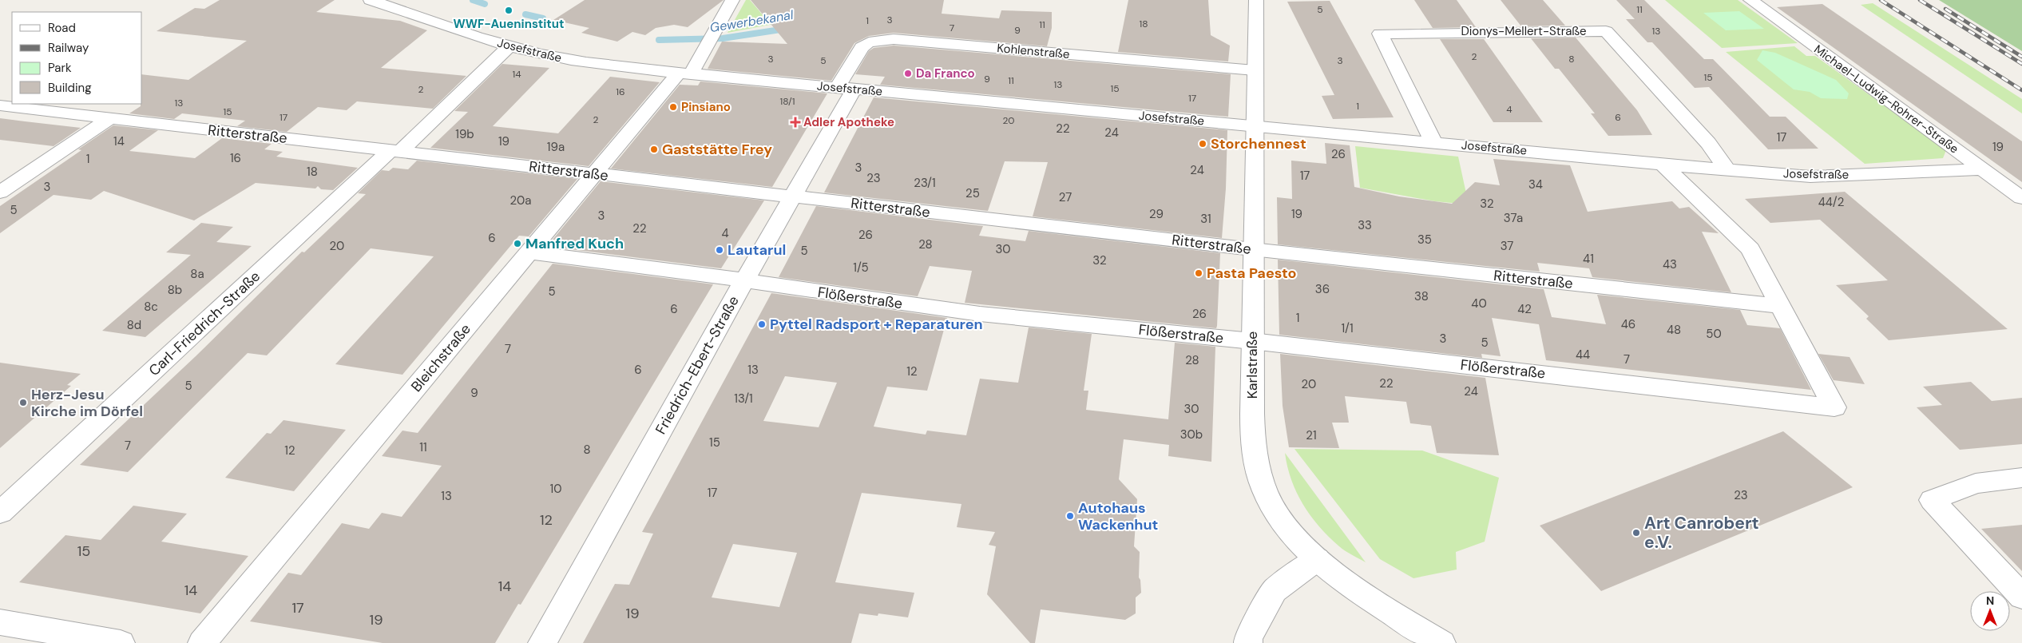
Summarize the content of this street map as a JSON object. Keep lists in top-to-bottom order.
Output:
{
  "streets": {
    "street": [
      "Dionys-Mellert-Straße",
      "Josefstraße",
      "Kohlenstraße",
      "Michael-Ludwig-Rohrer-Straße",
      "Ritterstraße",
      "Flößerstraße",
      "Carl-Friedrich-Straße",
      "Bleichstraße",
      "Friedrich-Ebert-Straße",
      "Karlstraße"
    ]
  },
  "crossings": [
    ["Dionys-Mellert-Straße", "Josefstraße"],
    ["Josefstraße", "Kohlenstraße"],
    ["Josefstraße", "Michael-Ludwig-Rohrer-Straße"],
    ["Josefstraße", "Carl-Friedrich-Straße"],
    ["Josefstraße", "Bleichstraße"],
    ["Josefstraße", "Friedrich-Ebert-Straße"],
    ["Josefstraße", "Karlstraße"],
    ["Kohlenstraße", "Friedrich-Ebert-Straße"],
    ["Kohlenstraße", "Karlstraße"],
    ["Ritterstraße", "Flößerstraße"],
    ["Ritterstraße", "Carl-Friedrich-Straße"],
    ["Ritterstraße", "Bleichstraße"],
    ["Ritterstraße", "Friedrich-Ebert-Straße"],
    ["Ritterstraße", "Karlstraße"],
    ["Flößerstraße", "Bleichstraße"],
    ["Flößerstraße", "Friedrich-Ebert-Straße"],
    ["Flößerstraße", "Karlstraße"]
  ],
  "water": ["Gewerbekanal"],
  "places": {
    "other": [
      "WWF-Aueninstitut",
      "Da Franco",
      "Pinsiano",
      "Storchennest",
      "Gaststätte Frey",
      "Manfred Kuch",
      "Lautarul",
      "Pasta Paesto",
      "Pyttel Radsport + Reparaturen",
      "Herz-Jesu Kirche im Dörfel",
      "Autohaus Wackenhut",
      "Art Canrobert e.V."
    ],
    "health": ["Adler Apotheke"]
  },
  "house_numbers": [
    "5",
    "11",
    "3",
    "1",
    "18",
    "11",
    "7",
    "9",
    "13",
    "2",
    "3",
    "8",
    "5",
    "3",
    "14",
    "15",
    "9",
    "11",
    "13",
    "15",
    "2",
    "16",
    "17",
    "18/1",
    "13",
    "1",
    "4",
    "15",
    "17",
    "6",
    "2",
    "20",
    "22",
    "24",
    "19b",
    "17",
    "14",
    "19",
    "19a",
    "19",
    "26",
    "16",
    "1",
    "3",
    "24",
    "18",
    "17",
    "23",
    "23/1",
    "34",
    "3",
    "25",
    "27",
    "20a",
    "44/2",
    "32",
    "5",
    "29",
    "19",
    "3",
    "37a",
    "31",
    "33",
    "22",
    "4",
    "26",
    "6",
    "35",
    "28",
    "20",
    "37",
    "30",
    "5",
    "41",
    "32",
    "43",
    "1/5",
    "8a",
    "36",
    "8b",
    "5",
    "38",
    "40",
    "8c",
    "6",
    "42",
    "26",
    "1",
    "46",
    "8d",
    "1/1",
    "48",
    "50",
    "3",
    "5",
    "7",
    "44",
    "7",
    "28",
    "6",
    "13",
    "12",
    "22",
    "20",
    "5",
    "24",
    "9",
    "13/1",
    "30",
    "30b",
    "21",
    "15",
    "7",
    "11",
    "8",
    "12",
    "10",
    "17",
    "23",
    "13",
    "12",
    "15",
    "14",
    "14",
    "17",
    "19",
    "19"
  ],
  "legend": [
    "Road",
    "Railway",
    "Park",
    "Building"
  ],
  "north": "top"
}
